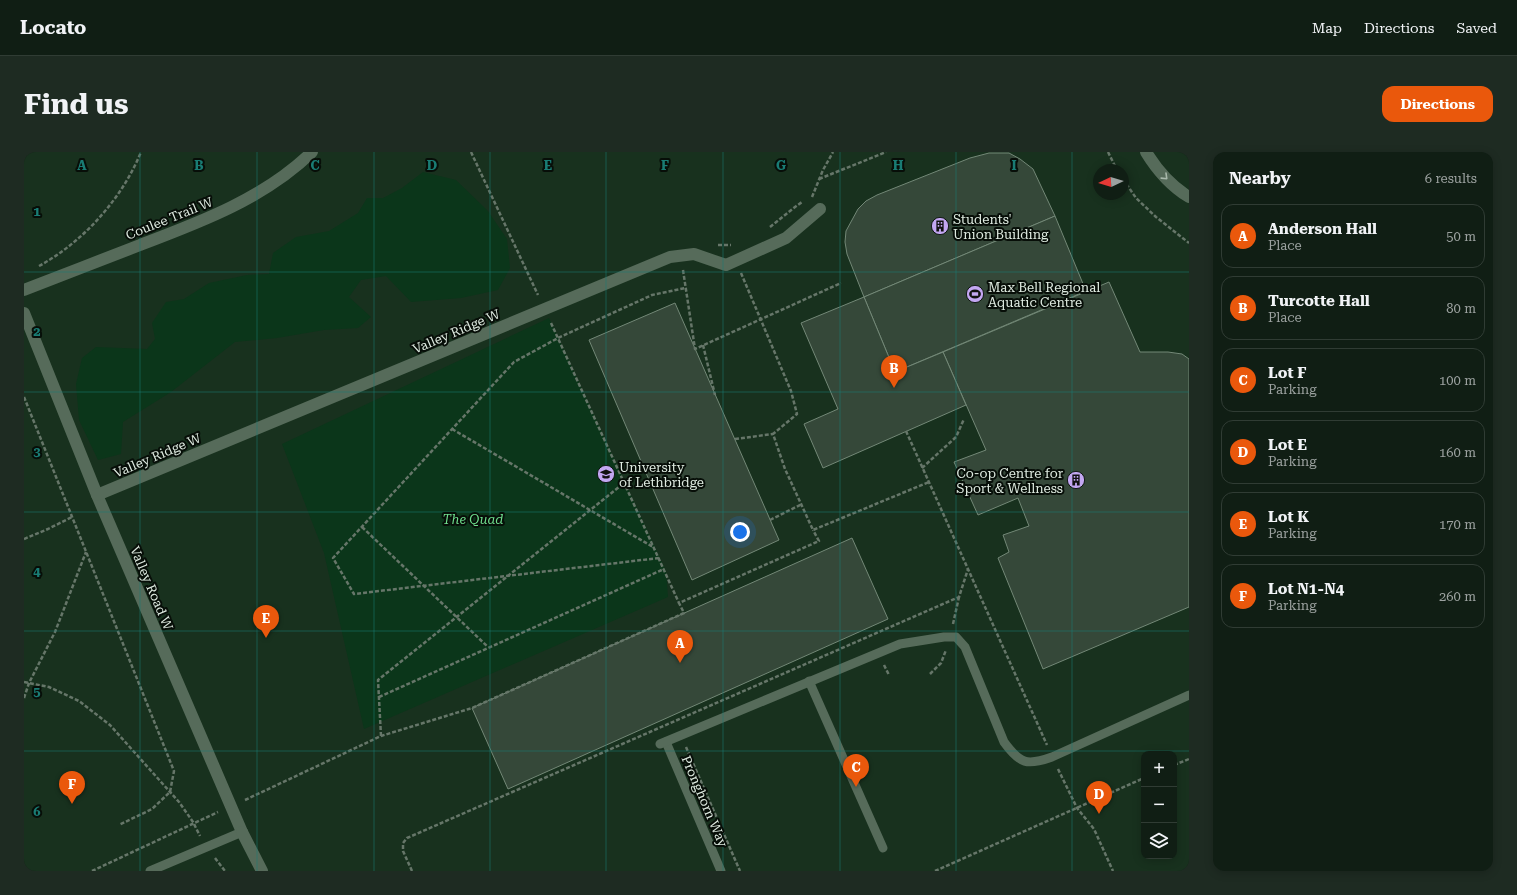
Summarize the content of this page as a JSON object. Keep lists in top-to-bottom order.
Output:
{
  "streets": {
    "street": ["Coulee Trail W", "Valley Ridge W", "Valley Road W"],
    "lane": ["Pronghorn Way"]
  },
  "crossings": [
    ["Valley Ridge W", "Valley Road W"]
  ],
  "parks": ["The Quad"],
  "places": {
    "building": ["Students' Union Building", "Co-op Centre for Sport & Wellness"],
    "sports": ["Max Bell Regional Aquatic Centre"],
    "school or university": ["University of Lethbridge"]
  },
  "north": "left",
  "page": {
    "header": "Locato",
    "nav": ["Map", "Directions", "Saved"],
    "buttons": "Directions",
    "title": "Find us",
    "heading": ["Nearby", "6 results"],
    "list": [
      {
        "mark": "A",
        "name": "Anderson Hall",
        "note": "Place",
        "value": "50 m"
      },
      {
        "mark": "B",
        "name": "Turcotte Hall",
        "note": "Place",
        "value": "80 m"
      },
      {
        "mark": "C",
        "name": "Lot F",
        "note": "Parking",
        "value": "100 m"
      },
      {
        "mark": "D",
        "name": "Lot E",
        "note": "Parking",
        "value": "160 m"
      },
      {
        "mark": "E",
        "name": "Lot K",
        "note": "Parking",
        "value": "170 m"
      },
      {
        "mark": "F",
        "name": "Lot N1-N4",
        "note": "Parking",
        "value": "260 m"
      }
    ],
    "pins": [
      "B",
      "E",
      "A",
      "C",
      "F",
      "D"
    ],
    "map_buttons": ["+", "−"]
  },
  "grid": {
    "columns": [
      "A",
      "B",
      "C",
      "D",
      "E",
      "F",
      "G",
      "H",
      "I"
    ],
    "rows": [
      "1",
      "2",
      "3",
      "4",
      "5",
      "6"
    ]
  }
}
